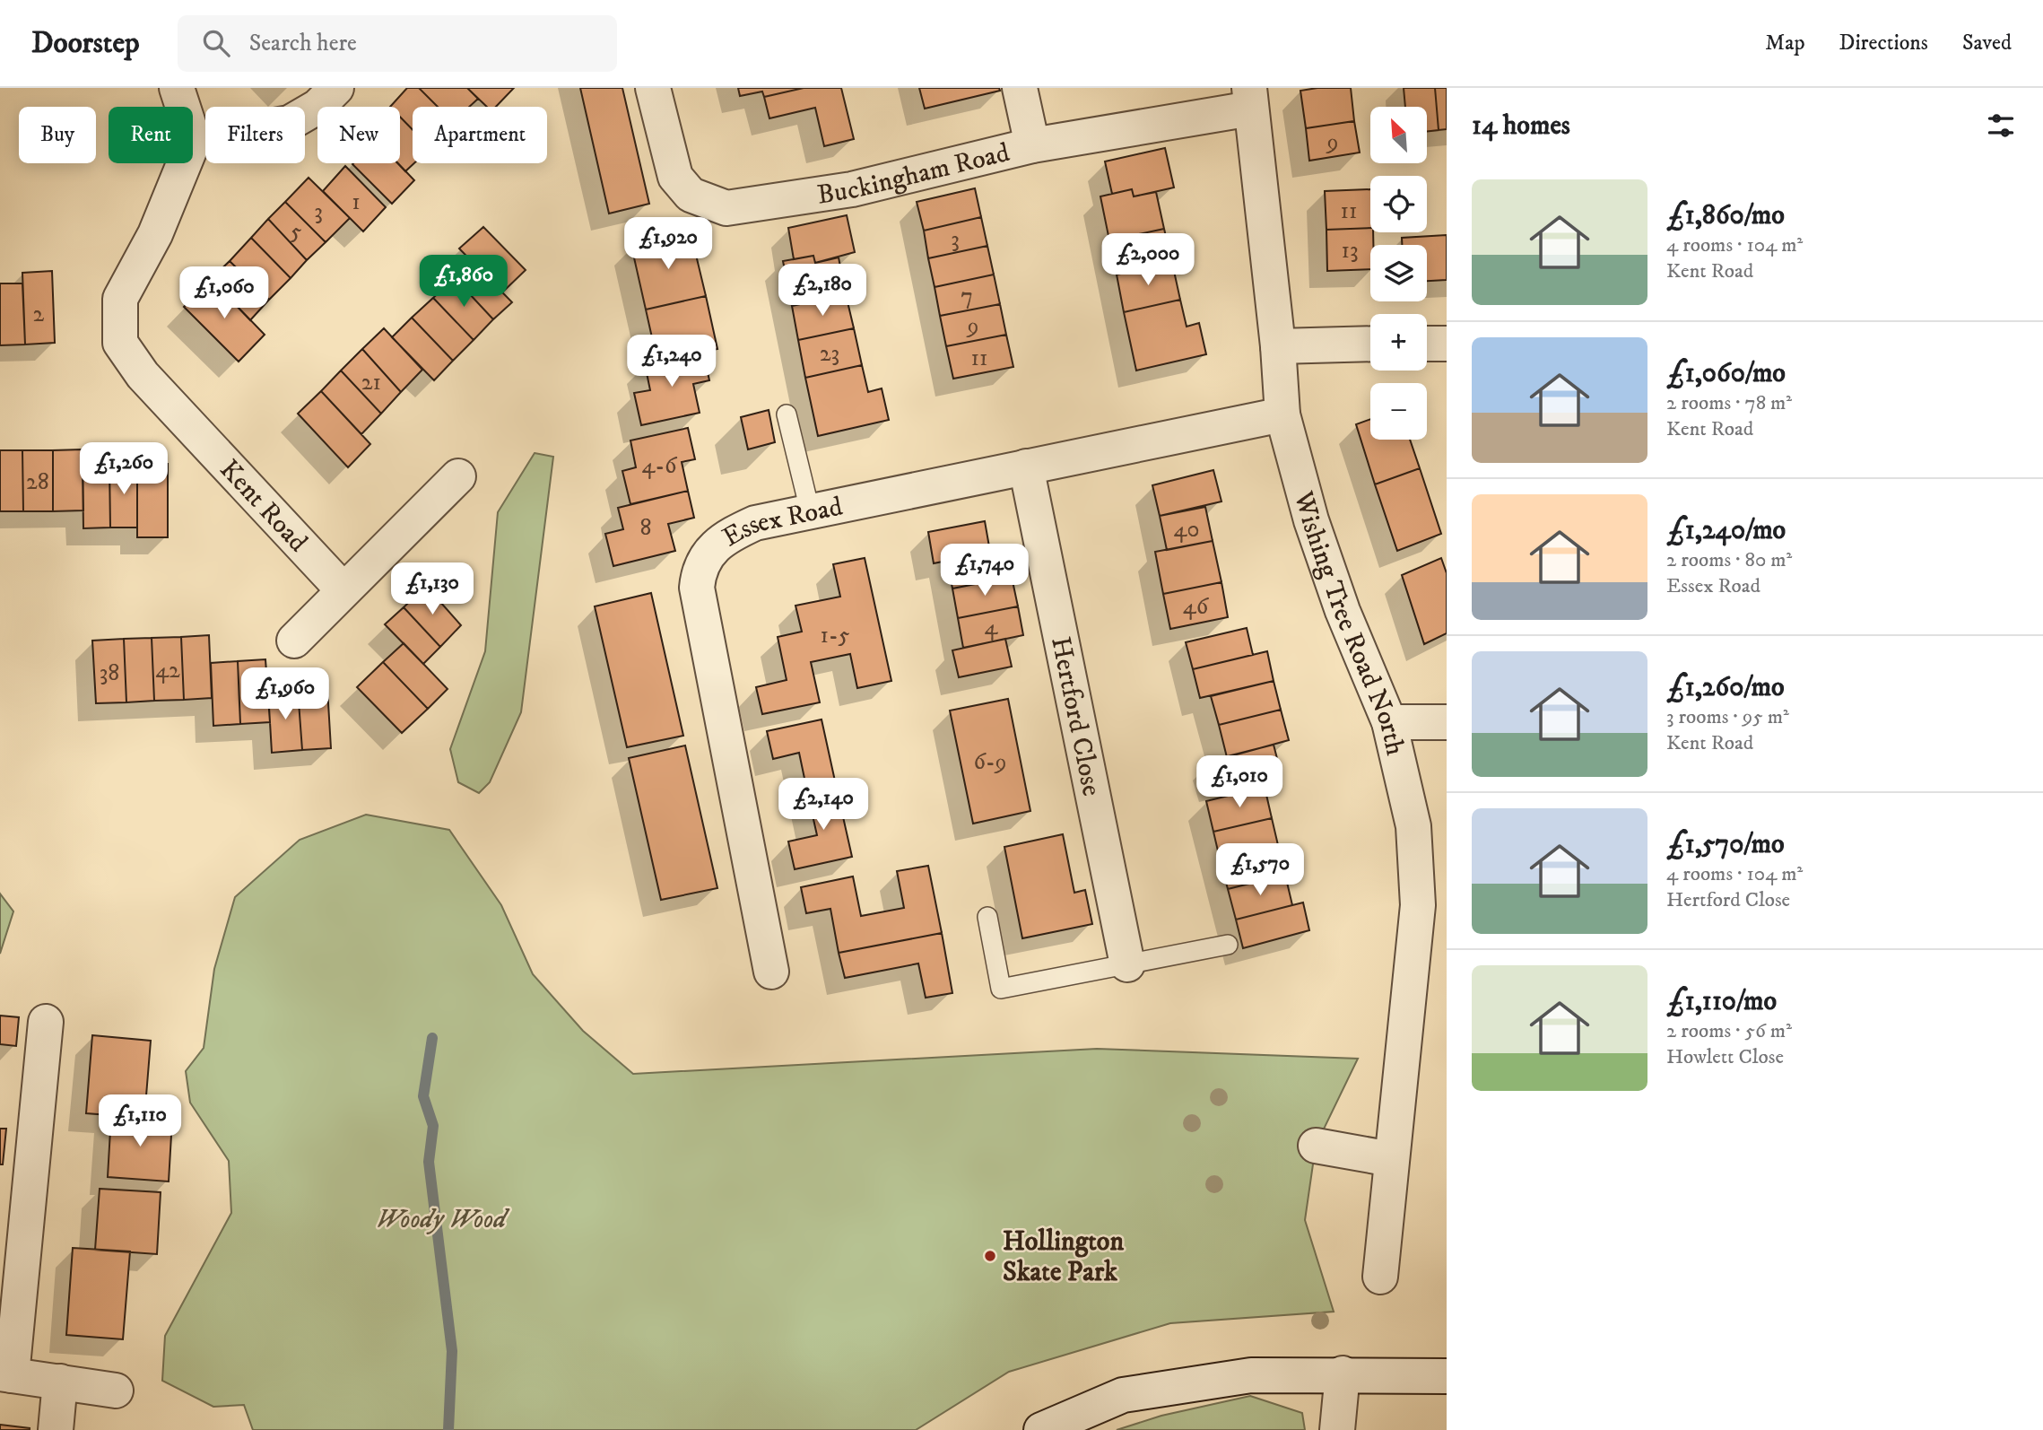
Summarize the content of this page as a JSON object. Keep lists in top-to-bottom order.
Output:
{
  "streets": {
    "street": [
      "Buckingham Road",
      "Kent Road",
      "Essex Road",
      "Wishing Tree Road North",
      "Hertford Close"
    ]
  },
  "crossings": [
    ["Buckingham Road", "Wishing Tree Road North"],
    ["Essex Road", "Wishing Tree Road North"],
    ["Essex Road", "Hertford Close"]
  ],
  "parks": ["Woody Wood"],
  "places": ["Hollington Skate Park"],
  "house_numbers": [
    "9",
    "1",
    "11",
    "3",
    "5",
    "3",
    "13",
    "7",
    "2",
    "9",
    "23",
    "11",
    "21",
    "4-6",
    "28",
    "8",
    "40",
    "46",
    "4",
    "1-5",
    "42",
    "38",
    "6-9"
  ],
  "north": "top left",
  "page": {
    "header": "Doorstep",
    "search": "Search here",
    "nav": ["Map", "Directions", "Saved"],
    "heading": "14 homes",
    "map_buttons": ["+", "−"],
    "chip": [
      "Buy",
      "Rent",
      "Filters",
      "New",
      "Apartment"
    ],
    "list": [
      {
        "name": "£1,860/mo",
        "note": "4 rooms · 104 m² · Kent Road"
      },
      {
        "name": "£1,060/mo",
        "note": "2 rooms · 78 m² · Kent Road"
      },
      {
        "name": "£1,240/mo",
        "note": "2 rooms · 80 m² · Essex Road"
      },
      {
        "name": "£1,260/mo",
        "note": "3 rooms · 95 m² · Kent Road"
      },
      {
        "name": "£1,570/mo",
        "note": "4 rooms · 104 m² · Hertford Close"
      },
      {
        "name": "£1,110/mo",
        "note": "2 rooms · 56 m² · Howlett Close"
      }
    ],
    "price": [
      "£1,920",
      "£2,000",
      "£1,860",
      "£2,180",
      "£1,060",
      "£1,240",
      "£1,260",
      "£1,740",
      "£1,130",
      "£1,960",
      "£1,010",
      "£2,140",
      "£1,570",
      "£1,110"
    ]
  }
}
